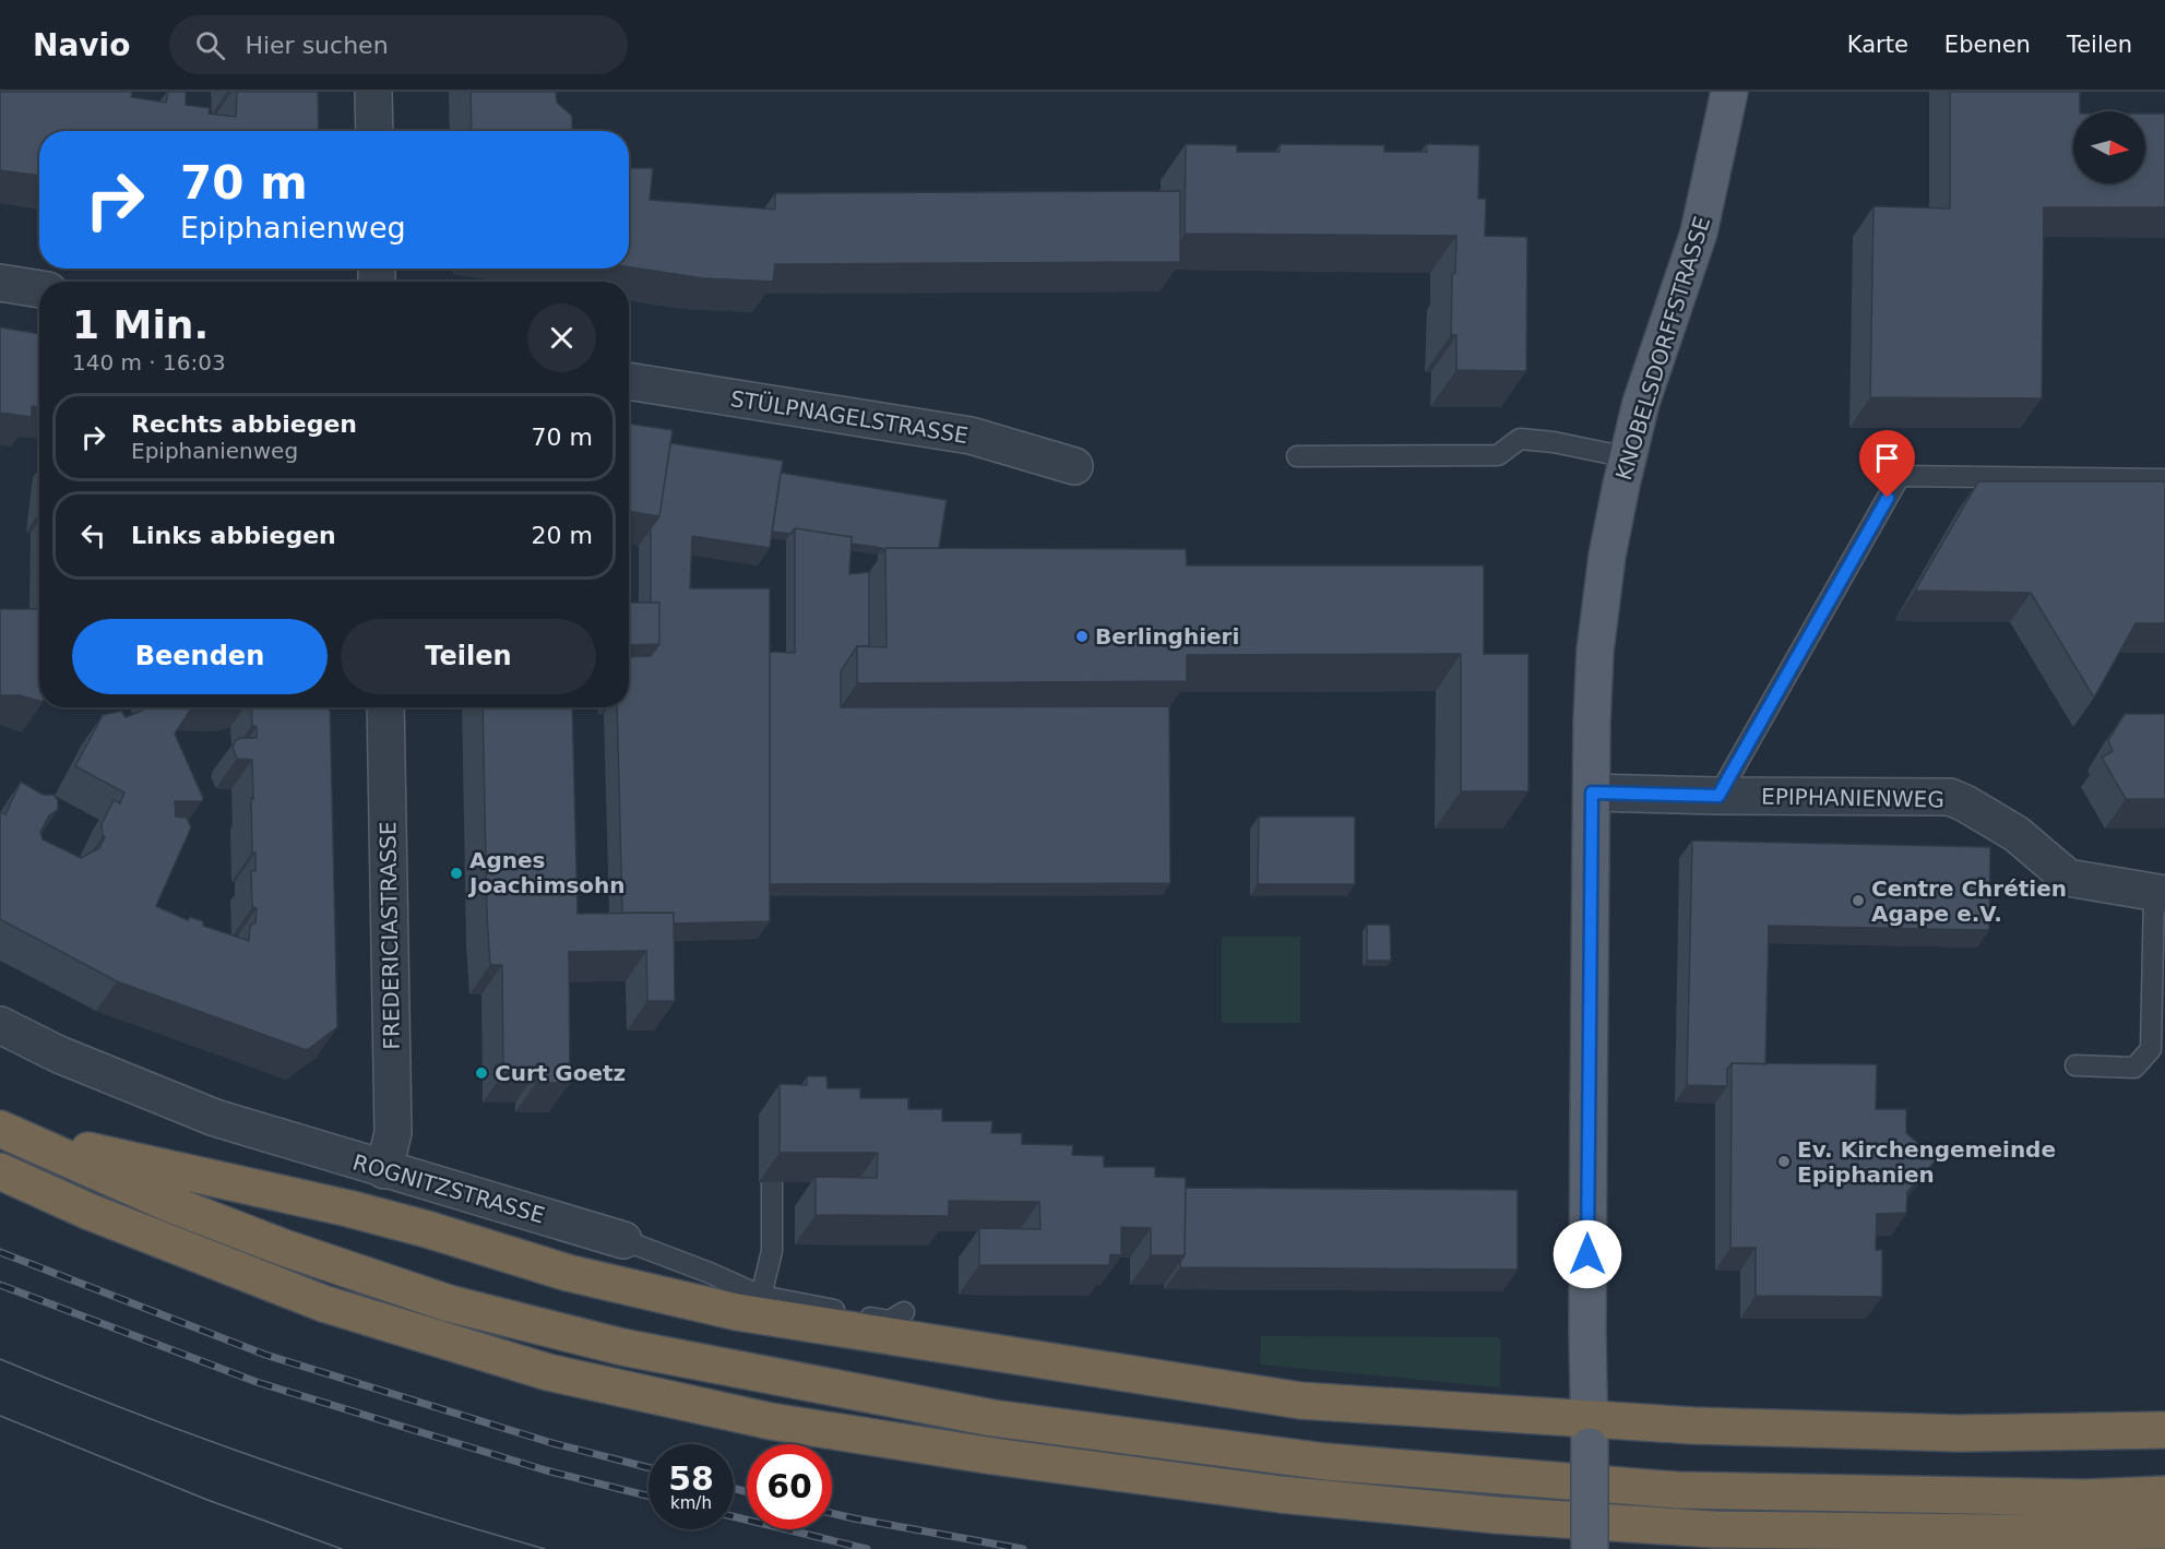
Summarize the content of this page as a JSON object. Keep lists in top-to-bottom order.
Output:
{
  "streets": {
    "main road": ["KNOBELSDORFFSTRASSE"],
    "street": [
      "STÜLPNAGELSTRASSE",
      "EPIPHANIENWEG",
      "FREDERICIASTRASSE",
      "ROGNITZSTRASSE"
    ]
  },
  "crossings": [
    ["KNOBELSDORFFSTRASSE", "EPIPHANIENWEG"],
    ["FREDERICIASTRASSE", "ROGNITZSTRASSE"]
  ],
  "places": [
    "Berlinghieri",
    "Agnes Joachimsohn",
    "Centre Chrétien Agape e.V.",
    "Curt Goetz",
    "Ev. Kirchengemeinde Epiphanien"
  ],
  "north": "right",
  "page": {
    "header": "Navio",
    "search": "Hier suchen",
    "nav": ["Karte", "Ebenen", "Teilen"],
    "turn": ["70 m", "Epiphanienweg"],
    "heading": ["1 Min.", "140 m · 16:03"],
    "list": [
      {
        "name": "Rechts abbiegen",
        "note": "Epiphanienweg",
        "value": "70 m"
      },
      {
        "name": "Links abbiegen",
        "value": "20 m"
      }
    ],
    "buttons": ["Beenden", "Teilen"],
    "speed": "58 km/h",
    "limit": "60"
  }
}
